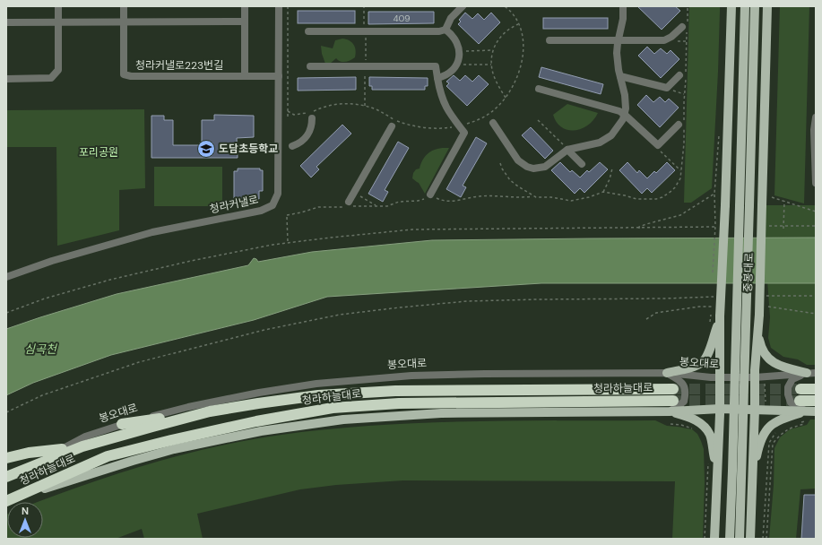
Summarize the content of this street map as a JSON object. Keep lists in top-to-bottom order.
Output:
{
  "streets": {
    "highway": ["청라하늘대로"],
    "main road": ["중봉대로"],
    "street": ["청라커낼로223번길", "청라커낼로", "봉오대로"]
  },
  "crossings": [
    ["청라커낼로223번길", "청라커낼로"],
    ["중봉대로", "봉오대로"],
    ["봉오대로", "청라하늘대로"]
  ],
  "water": ["심곡천"],
  "parks": ["포리공원"],
  "places": {
    "school or university": ["도담초등학교"]
  },
  "house_numbers": ["409"],
  "north": "top"
}
